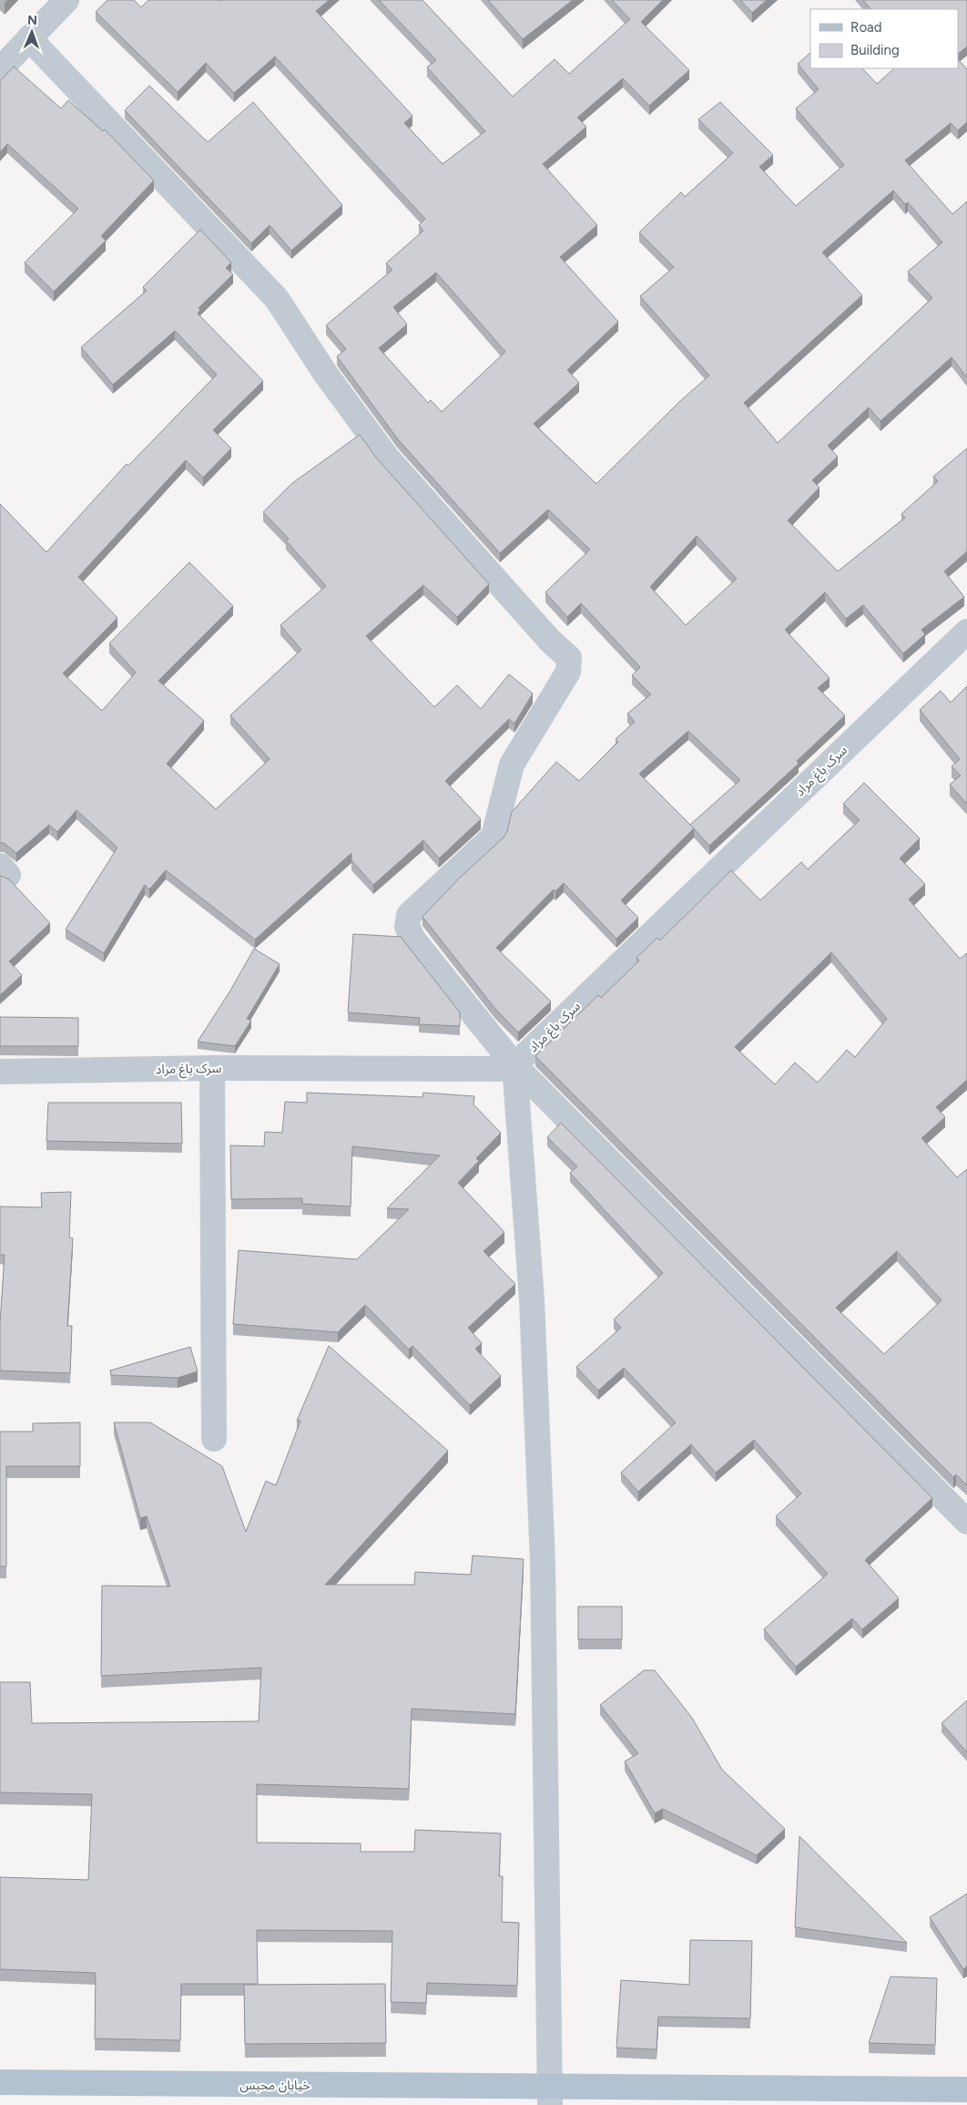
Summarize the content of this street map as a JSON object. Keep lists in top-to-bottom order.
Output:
{
  "streets": {
    "main road": ["خیابان محبس"],
    "street": ["سرک باغ مراد"]
  },
  "legend": ["Road", "Building"],
  "north": "top"
}
